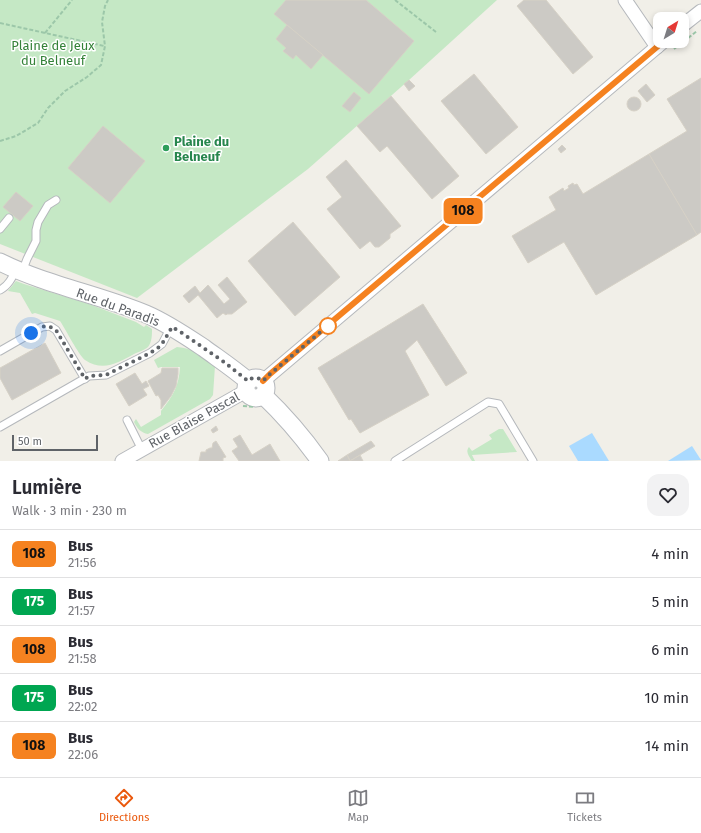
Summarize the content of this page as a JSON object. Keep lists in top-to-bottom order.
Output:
{
  "streets": {
    "street": ["Rue du Paradis", "Rue Blaise Pascal"]
  },
  "crossings": [
    ["Rue du Paradis", "Rue Blaise Pascal"]
  ],
  "parks": ["Plaine de Jeux du Belneuf"],
  "places": ["Plaine du Belneuf"],
  "lines": ["bus line 108"],
  "scale_bar": "50 m",
  "north": "top right",
  "page": {
    "on_map": "108",
    "scale": "50 m",
    "heading": ["Lumière", "Walk · 3 min · 230 m"],
    "list": [
      {
        "mark": "108",
        "name": "Bus",
        "note": "21:56",
        "value": "4 min"
      },
      {
        "mark": "175",
        "name": "Bus",
        "note": "21:57",
        "value": "5 min"
      },
      {
        "mark": "108",
        "name": "Bus",
        "note": "21:58",
        "value": "6 min"
      },
      {
        "mark": "175",
        "name": "Bus",
        "note": "22:02",
        "value": "10 min"
      },
      {
        "mark": "108",
        "name": "Bus",
        "note": "22:06",
        "value": "14 min"
      }
    ],
    "tabs": ["Directions", "Map", "Tickets"]
  }
}
